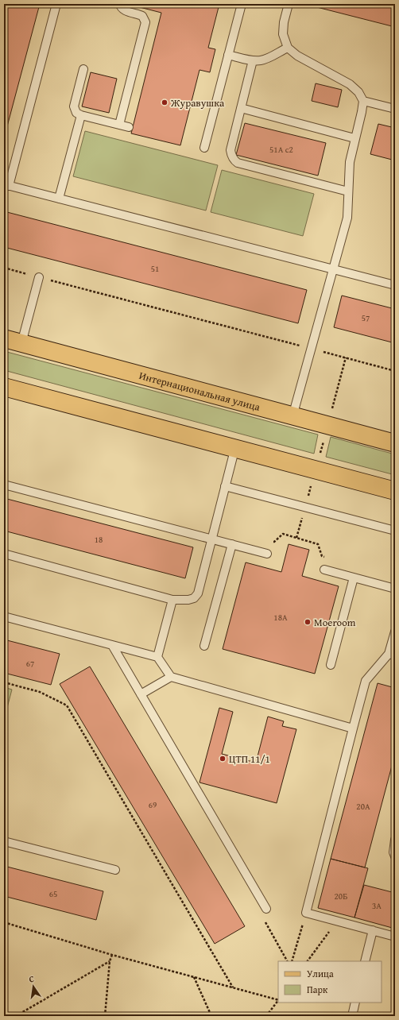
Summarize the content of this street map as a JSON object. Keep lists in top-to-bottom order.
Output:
{
  "streets": {
    "main road": ["Интернациональная улица"]
  },
  "places": ["Журавушка", "Moeroom", "ЦТП 11/1"],
  "house_numbers": [
    "51А с2",
    "51",
    "57",
    "18",
    "18А",
    "67",
    "69",
    "20А",
    "65",
    "20Б",
    "3А"
  ],
  "legend": ["Улица", "Парк"],
  "north": "top"
}
